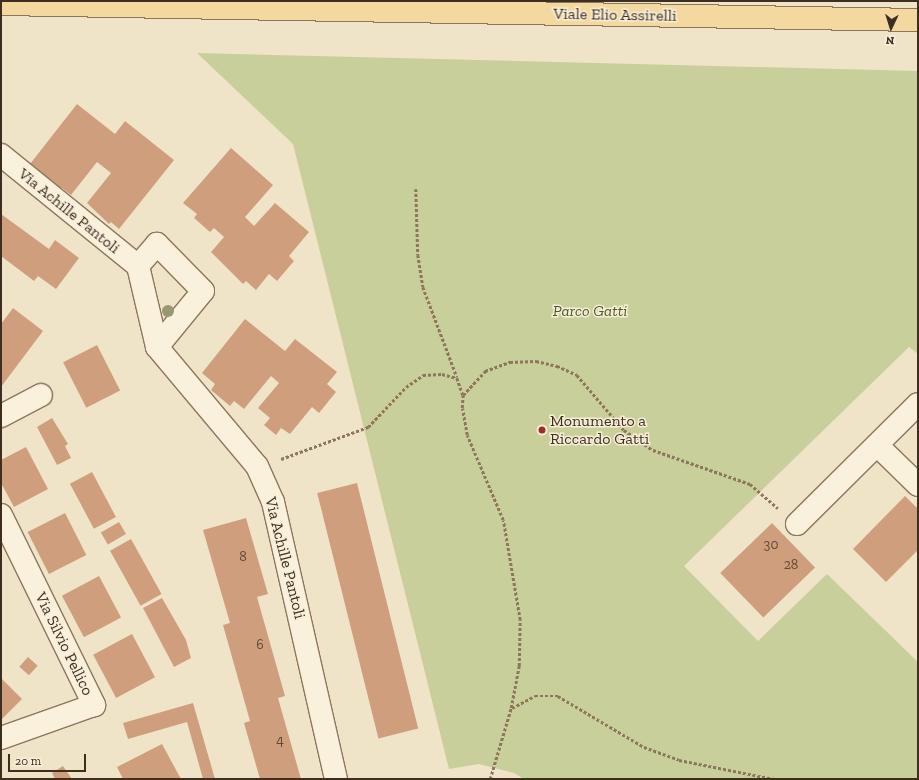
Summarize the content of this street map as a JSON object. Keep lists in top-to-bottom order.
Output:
{
  "streets": {
    "main road": ["Viale Elio Assirelli"],
    "street": ["Via Achille Pantoli", "Via Silvio Pellico"]
  },
  "parks": ["Parco Gatti"],
  "places": ["Monumento a Riccardo Gatti"],
  "house_numbers": [
    "30",
    "8",
    "28",
    "6",
    "4"
  ],
  "scale_bar": "20 m",
  "north": "bottom"
}
